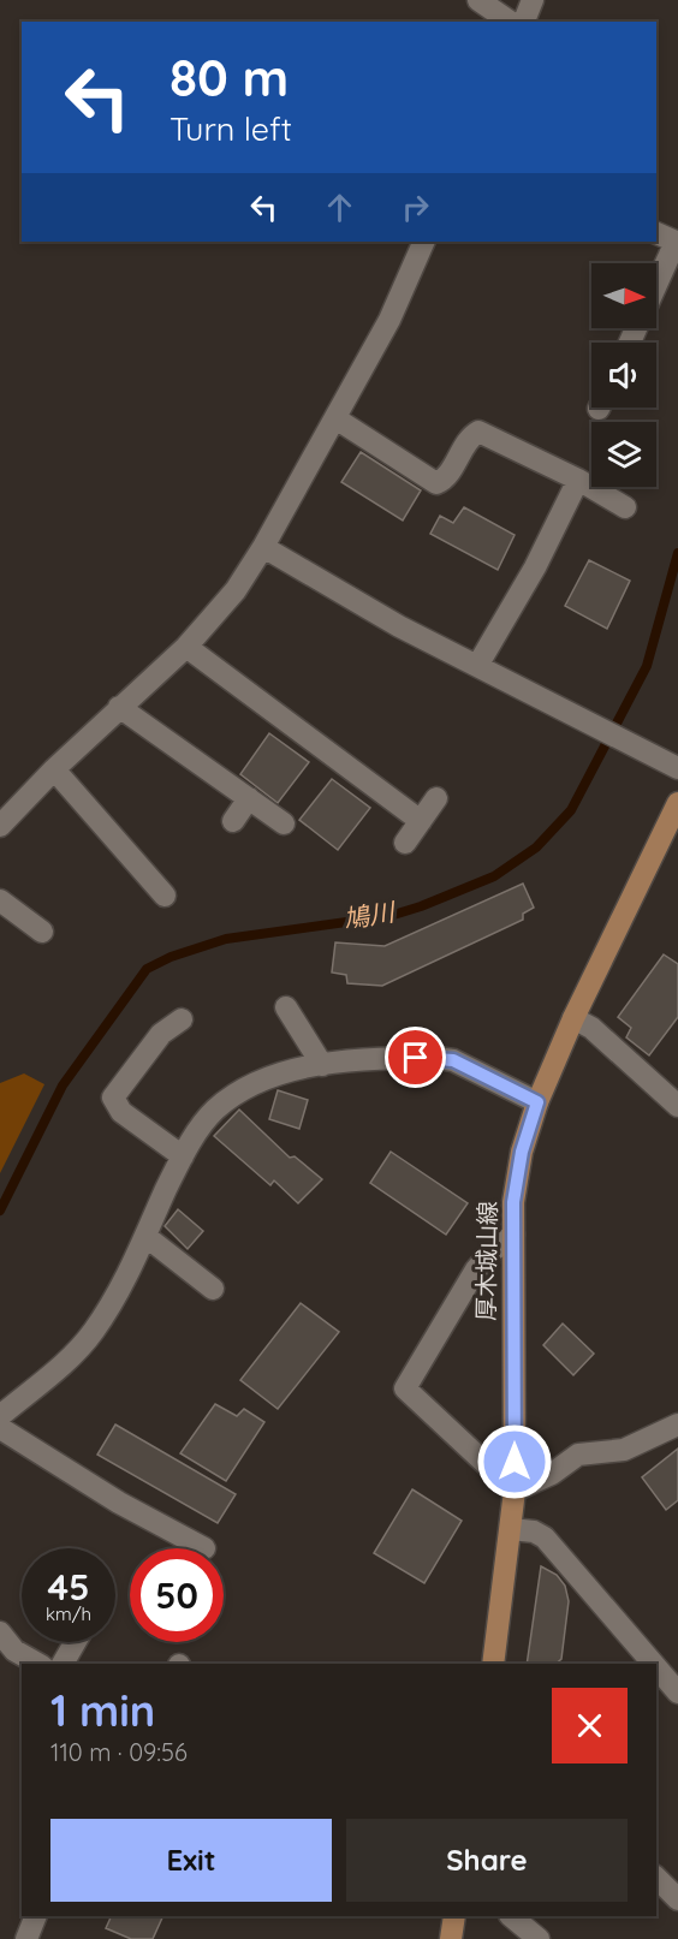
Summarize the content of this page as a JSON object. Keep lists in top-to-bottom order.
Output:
{
  "streets": {
    "main road": ["厚木城山線"]
  },
  "water": ["鳩川"],
  "north": "right",
  "page": {
    "turn": ["80 m", "Turn left"],
    "speed": "45 km/h",
    "limit": "50",
    "heading": ["1 min", "110 m · 09:56"],
    "buttons": ["Exit", "Share"]
  }
}
